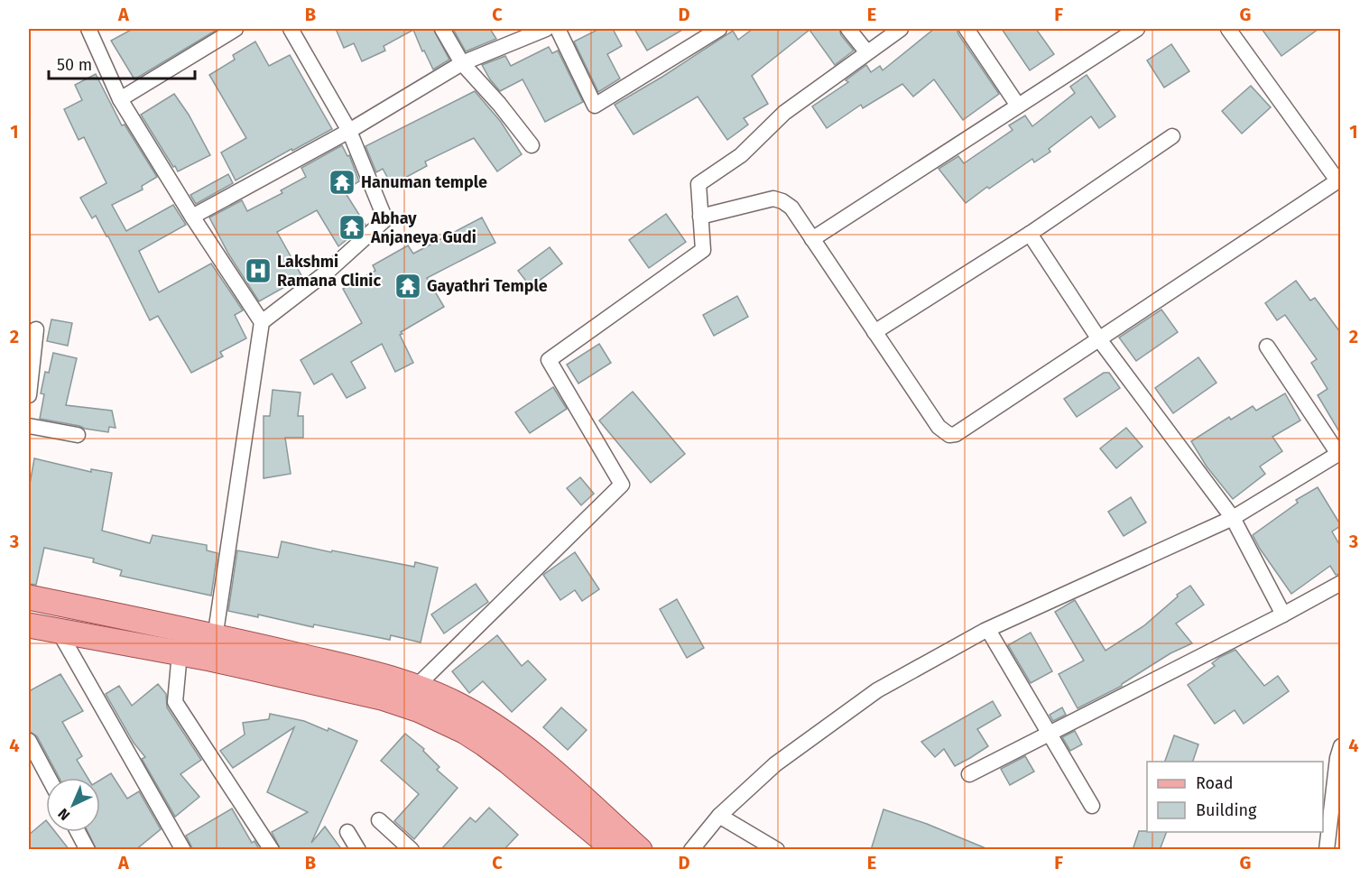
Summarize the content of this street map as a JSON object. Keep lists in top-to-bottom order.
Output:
{
  "places": {
    "temple": ["Hanuman temple", "Abhay Anjaneya Gudi", "Gayathri Temple"],
    "hospital": ["Lakshmi Ramana Clinic"]
  },
  "legend": ["Road", "Building"],
  "scale_bar": "50 m",
  "north": "bottom left",
  "grid": {
    "columns": [
      "A",
      "B",
      "C",
      "D",
      "E",
      "F",
      "G"
    ],
    "rows": [
      "1",
      "2",
      "3",
      "4"
    ]
  }
}
